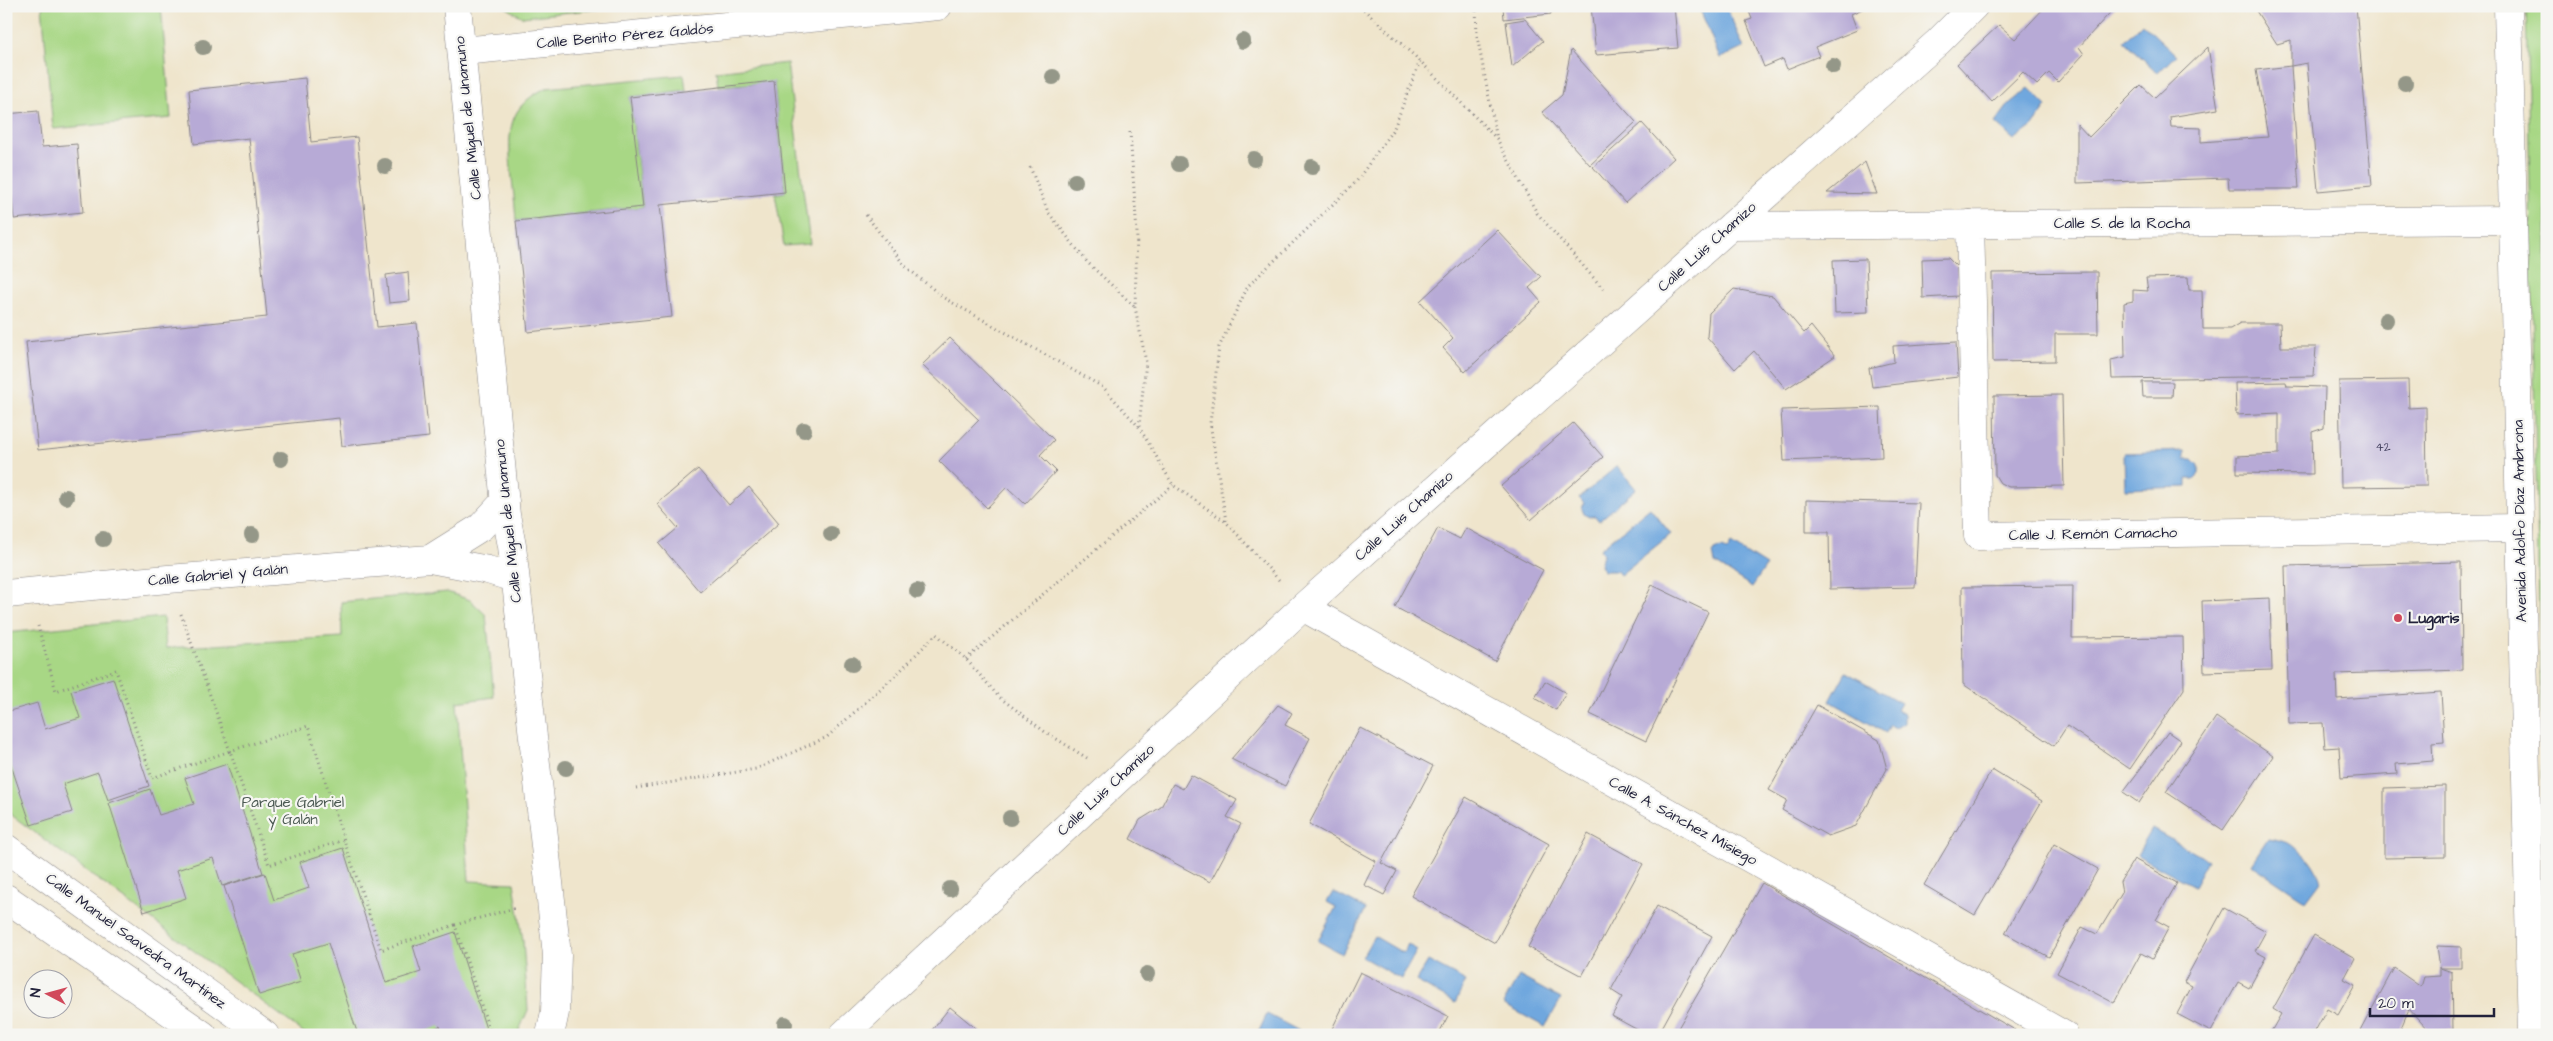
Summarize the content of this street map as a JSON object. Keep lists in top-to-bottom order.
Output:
{
  "streets": {
    "main road": [
      "Calle Benito Pérez Galdós",
      "Calle Miguel de Unamuno",
      "Calle S. de la Rocha",
      "Calle Luis Chamizo",
      "Avenida Adolfo Díaz Ambrona",
      "Calle J. Remón Camacho",
      "Calle Gabriel y Galán",
      "Calle A. Sánchez Misiego",
      "Calle Manuel Saavedra Martínez"
    ]
  },
  "crossings": [
    ["Calle Benito Pérez Galdós", "Calle Miguel de Unamuno"],
    ["Calle Miguel de Unamuno", "Calle Gabriel y Galán"],
    ["Calle S. de la Rocha", "Calle Luis Chamizo"],
    ["Calle S. de la Rocha", "Avenida Adolfo Díaz Ambrona"],
    ["Calle S. de la Rocha", "Calle J. Remón Camacho"],
    ["Calle Luis Chamizo", "Calle A. Sánchez Misiego"],
    ["Avenida Adolfo Díaz Ambrona", "Calle J. Remón Camacho"]
  ],
  "parks": ["Parque Gabriel y Galán"],
  "places": ["Lugaris"],
  "house_numbers": ["42"],
  "scale_bar": "20 m",
  "north": "left"
}
